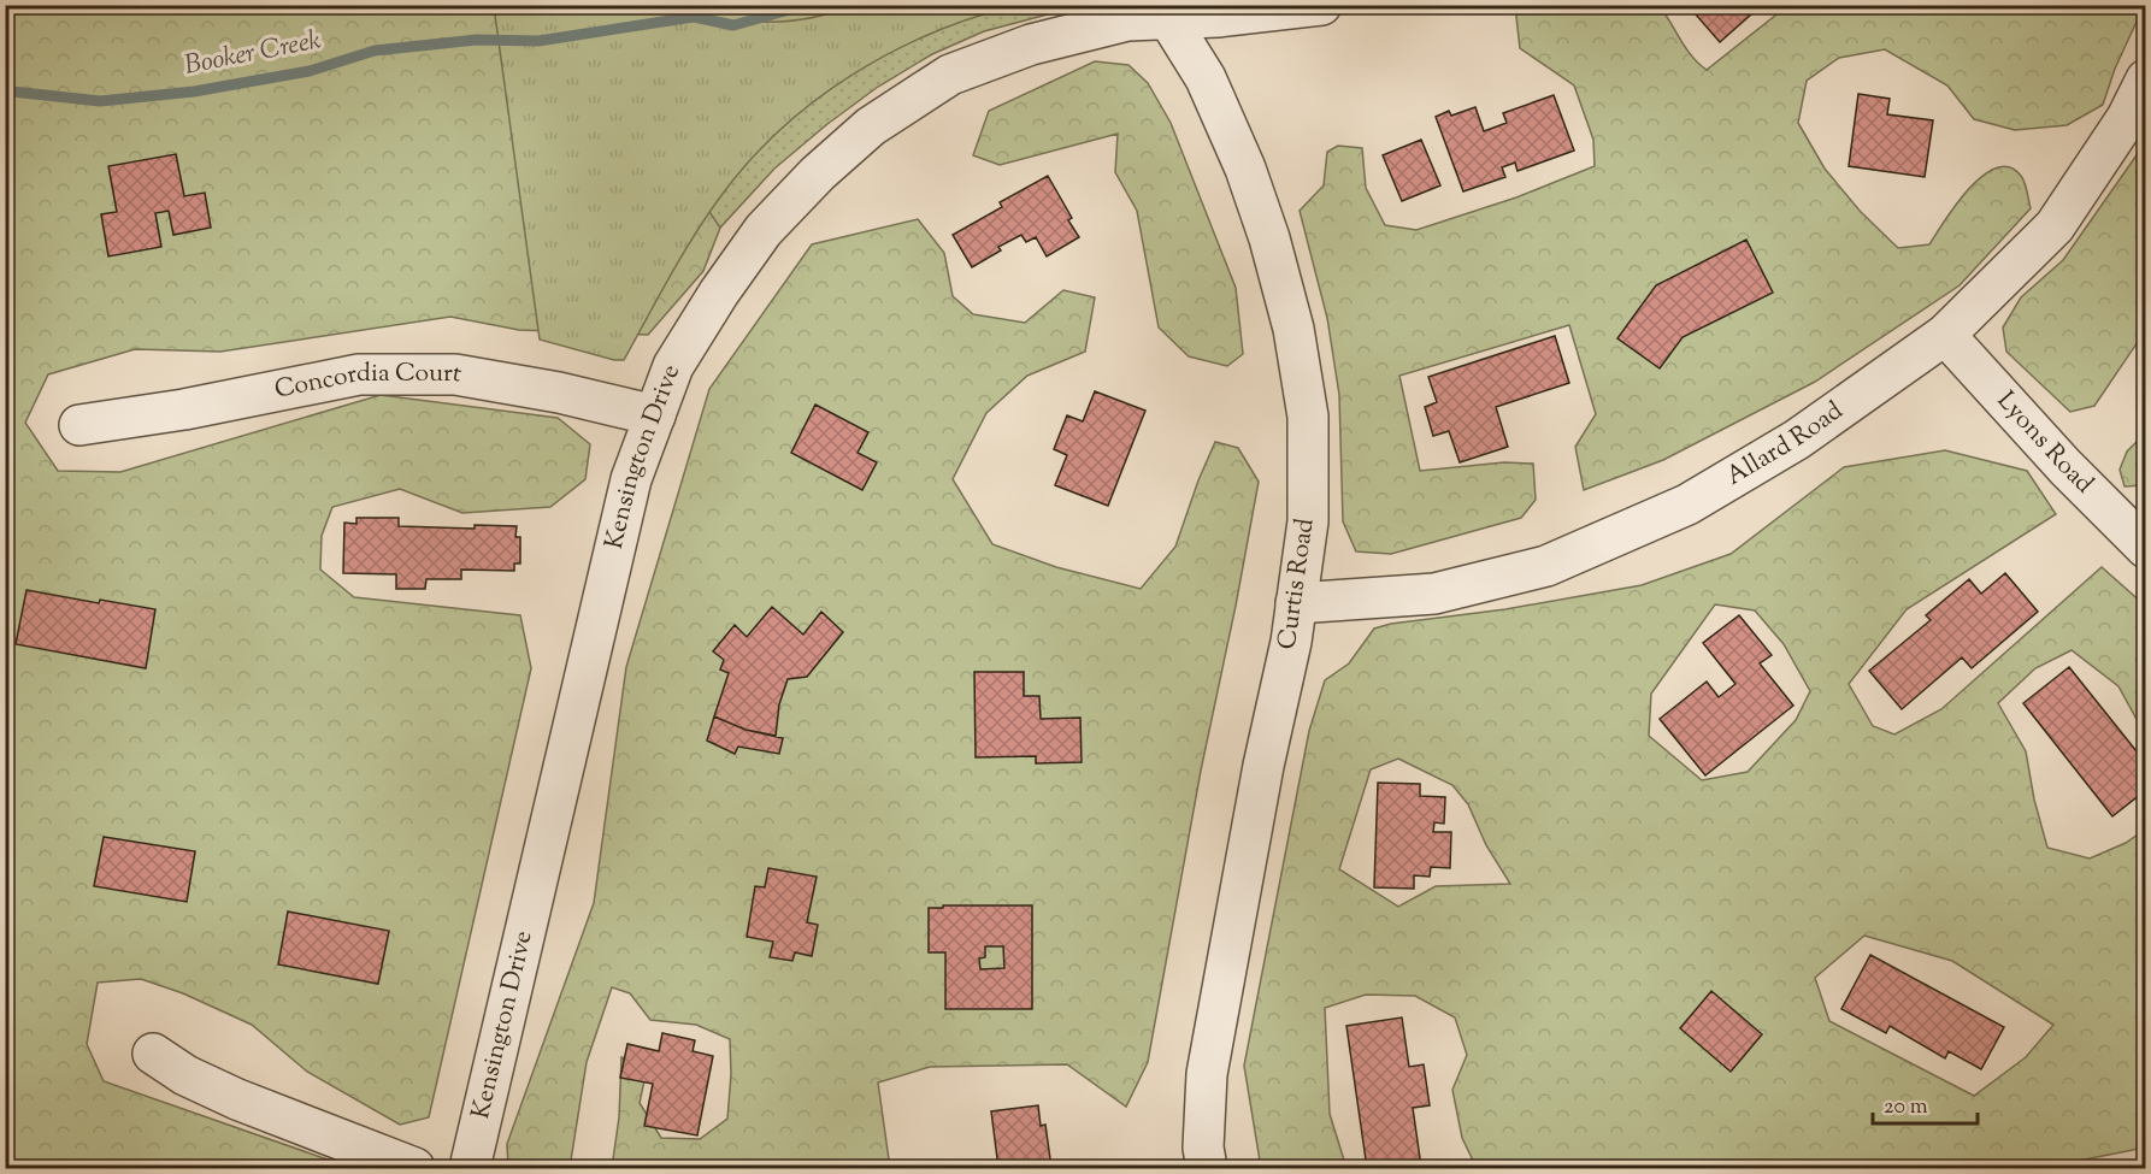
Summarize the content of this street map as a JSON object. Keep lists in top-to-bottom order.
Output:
{
  "streets": {
    "street": [
      "Concordia Court",
      "Lyons Road",
      "Allard Road",
      "Kensington Drive",
      "Curtis Road"
    ]
  },
  "crossings": [
    ["Concordia Court", "Kensington Drive"],
    ["Lyons Road", "Allard Road"],
    ["Allard Road", "Curtis Road"],
    ["Kensington Drive", "Curtis Road"]
  ],
  "water": ["Booker Creek"],
  "scale_bar": "20 m"
}
